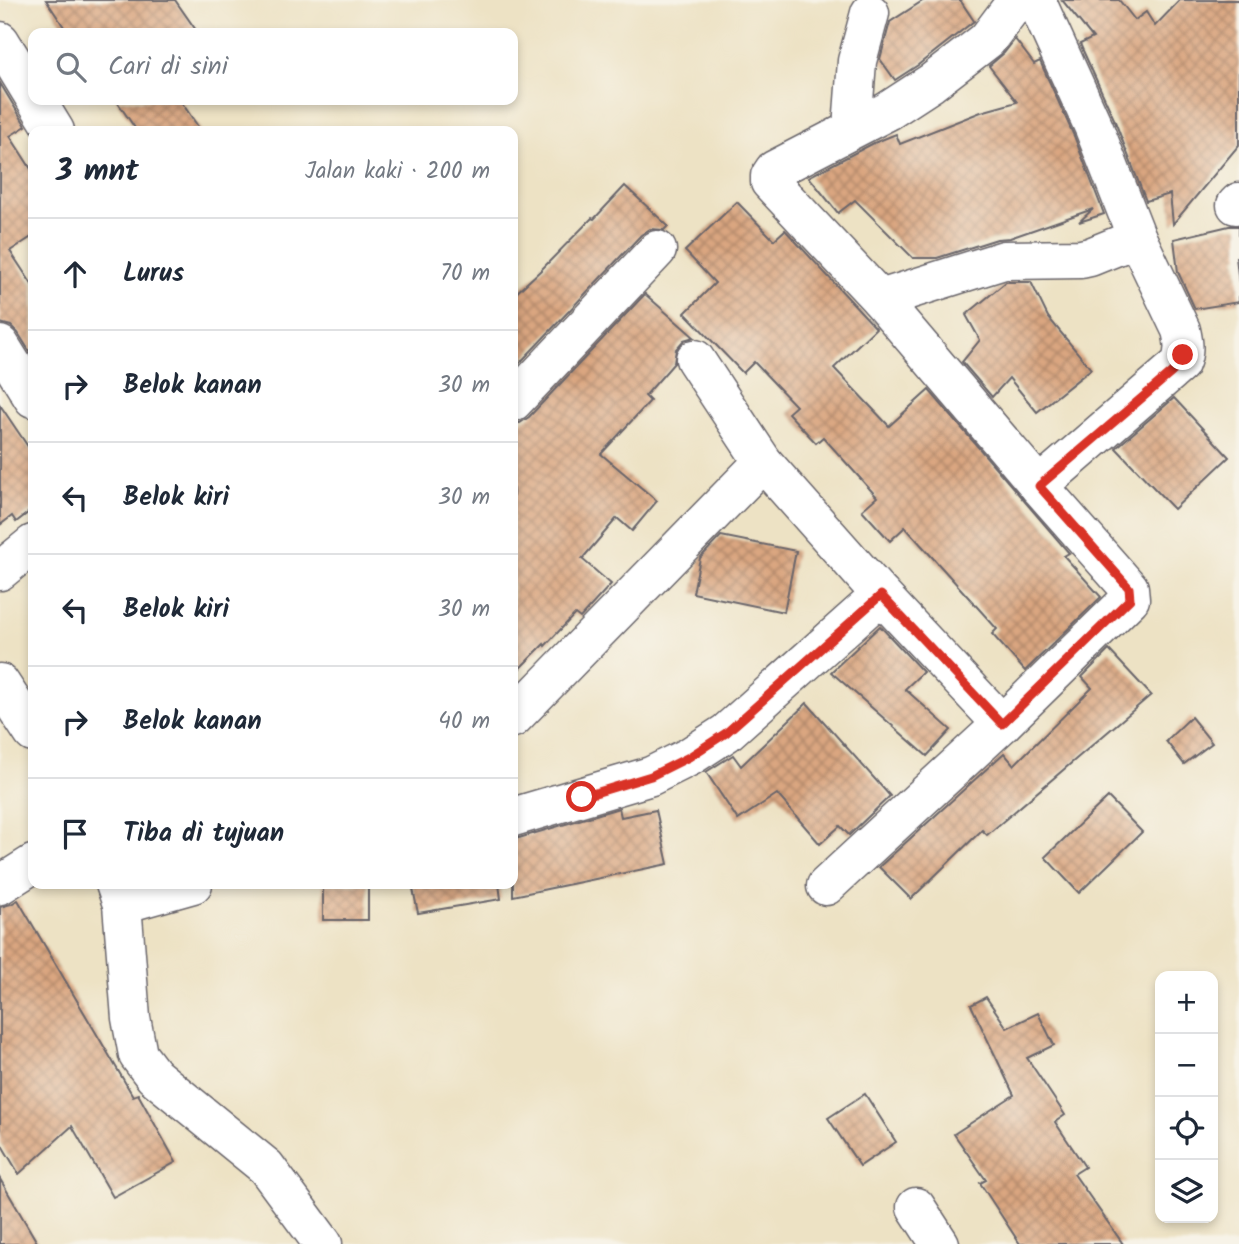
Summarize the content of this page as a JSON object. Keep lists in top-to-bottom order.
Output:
{
  "page": {
    "search": "Cari di sini",
    "heading": ["3 mnt", "Jalan kaki · 200 m"],
    "list": [
      ["Lurus", "70 m"],
      ["Belok kanan", "30 m"],
      ["Belok kiri", "30 m"],
      ["Belok kiri", "30 m"],
      ["Belok kanan", "40 m"],
      "Tiba di tujuan"
    ],
    "map_buttons": ["+", "−"]
  }
}
